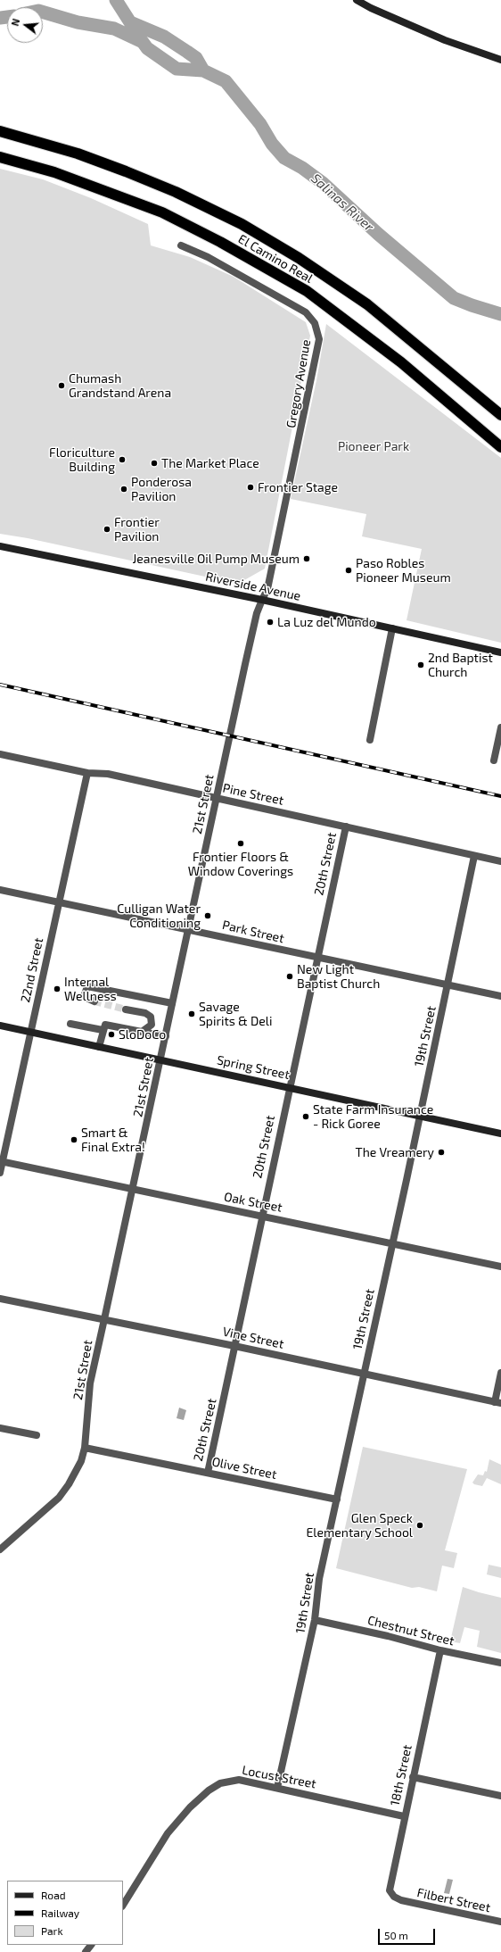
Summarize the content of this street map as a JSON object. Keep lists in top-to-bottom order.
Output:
{
  "streets": {
    "highway": ["El Camino Real"],
    "main road": ["Riverside Avenue", "Spring Street"],
    "street": [
      "Gregory Avenue",
      "Pine Street",
      "21st Street",
      "20th Street",
      "Park Street",
      "22nd Street",
      "19th Street",
      "Oak Street",
      "Vine Street",
      "Olive Street",
      "Chestnut Street",
      "18th Street",
      "Locust Street",
      "Filbert Street"
    ]
  },
  "crossings": [
    ["Gregory Avenue", "Riverside Avenue"],
    ["Gregory Avenue", "21st Street"],
    ["Riverside Avenue", "21st Street"],
    ["Pine Street", "21st Street"],
    ["Pine Street", "20th Street"],
    ["Pine Street", "22nd Street"],
    ["Pine Street", "19th Street"],
    ["21st Street", "Park Street"],
    ["21st Street", "Spring Street"],
    ["21st Street", "Oak Street"],
    ["21st Street", "Vine Street"],
    ["21st Street", "Olive Street"],
    ["20th Street", "Park Street"],
    ["20th Street", "Spring Street"],
    ["20th Street", "Oak Street"],
    ["20th Street", "Vine Street"],
    ["20th Street", "Olive Street"],
    ["Park Street", "22nd Street"],
    ["Park Street", "19th Street"],
    ["22nd Street", "Spring Street"],
    ["22nd Street", "Oak Street"],
    ["19th Street", "Spring Street"],
    ["19th Street", "Oak Street"],
    ["19th Street", "Vine Street"],
    ["19th Street", "Olive Street"],
    ["19th Street", "Chestnut Street"],
    ["19th Street", "Locust Street"],
    ["Chestnut Street", "18th Street"],
    ["18th Street", "Locust Street"],
    ["18th Street", "Filbert Street"]
  ],
  "water": ["Salinas River"],
  "parks": ["Pioneer Park"],
  "places": [
    "Chumash Grandstand Arena",
    "Floriculture Building",
    "The Market Place",
    "Frontier Stage",
    "Ponderosa Pavilion",
    "Frontier Pavilion",
    "Jeanesville Oil Pump Museum",
    "Paso Robles Pioneer Museum",
    "La Luz del Mundo",
    "2nd Baptist Church",
    "Frontier Floors & Window Coverings",
    "Culligan Water Conditioning",
    "New Light Baptist Church",
    "Internal Wellness",
    "Savage Spirits & Deli",
    "SloDoCo",
    "State Farm Insurance - Rick Goree",
    "Smart & Final Extra!",
    "The Vreamery",
    "Glen Speck Elementary School"
  ],
  "legend": ["Road", "Railway", "Park"],
  "scale_bar": "50 m",
  "north": "left"
}
